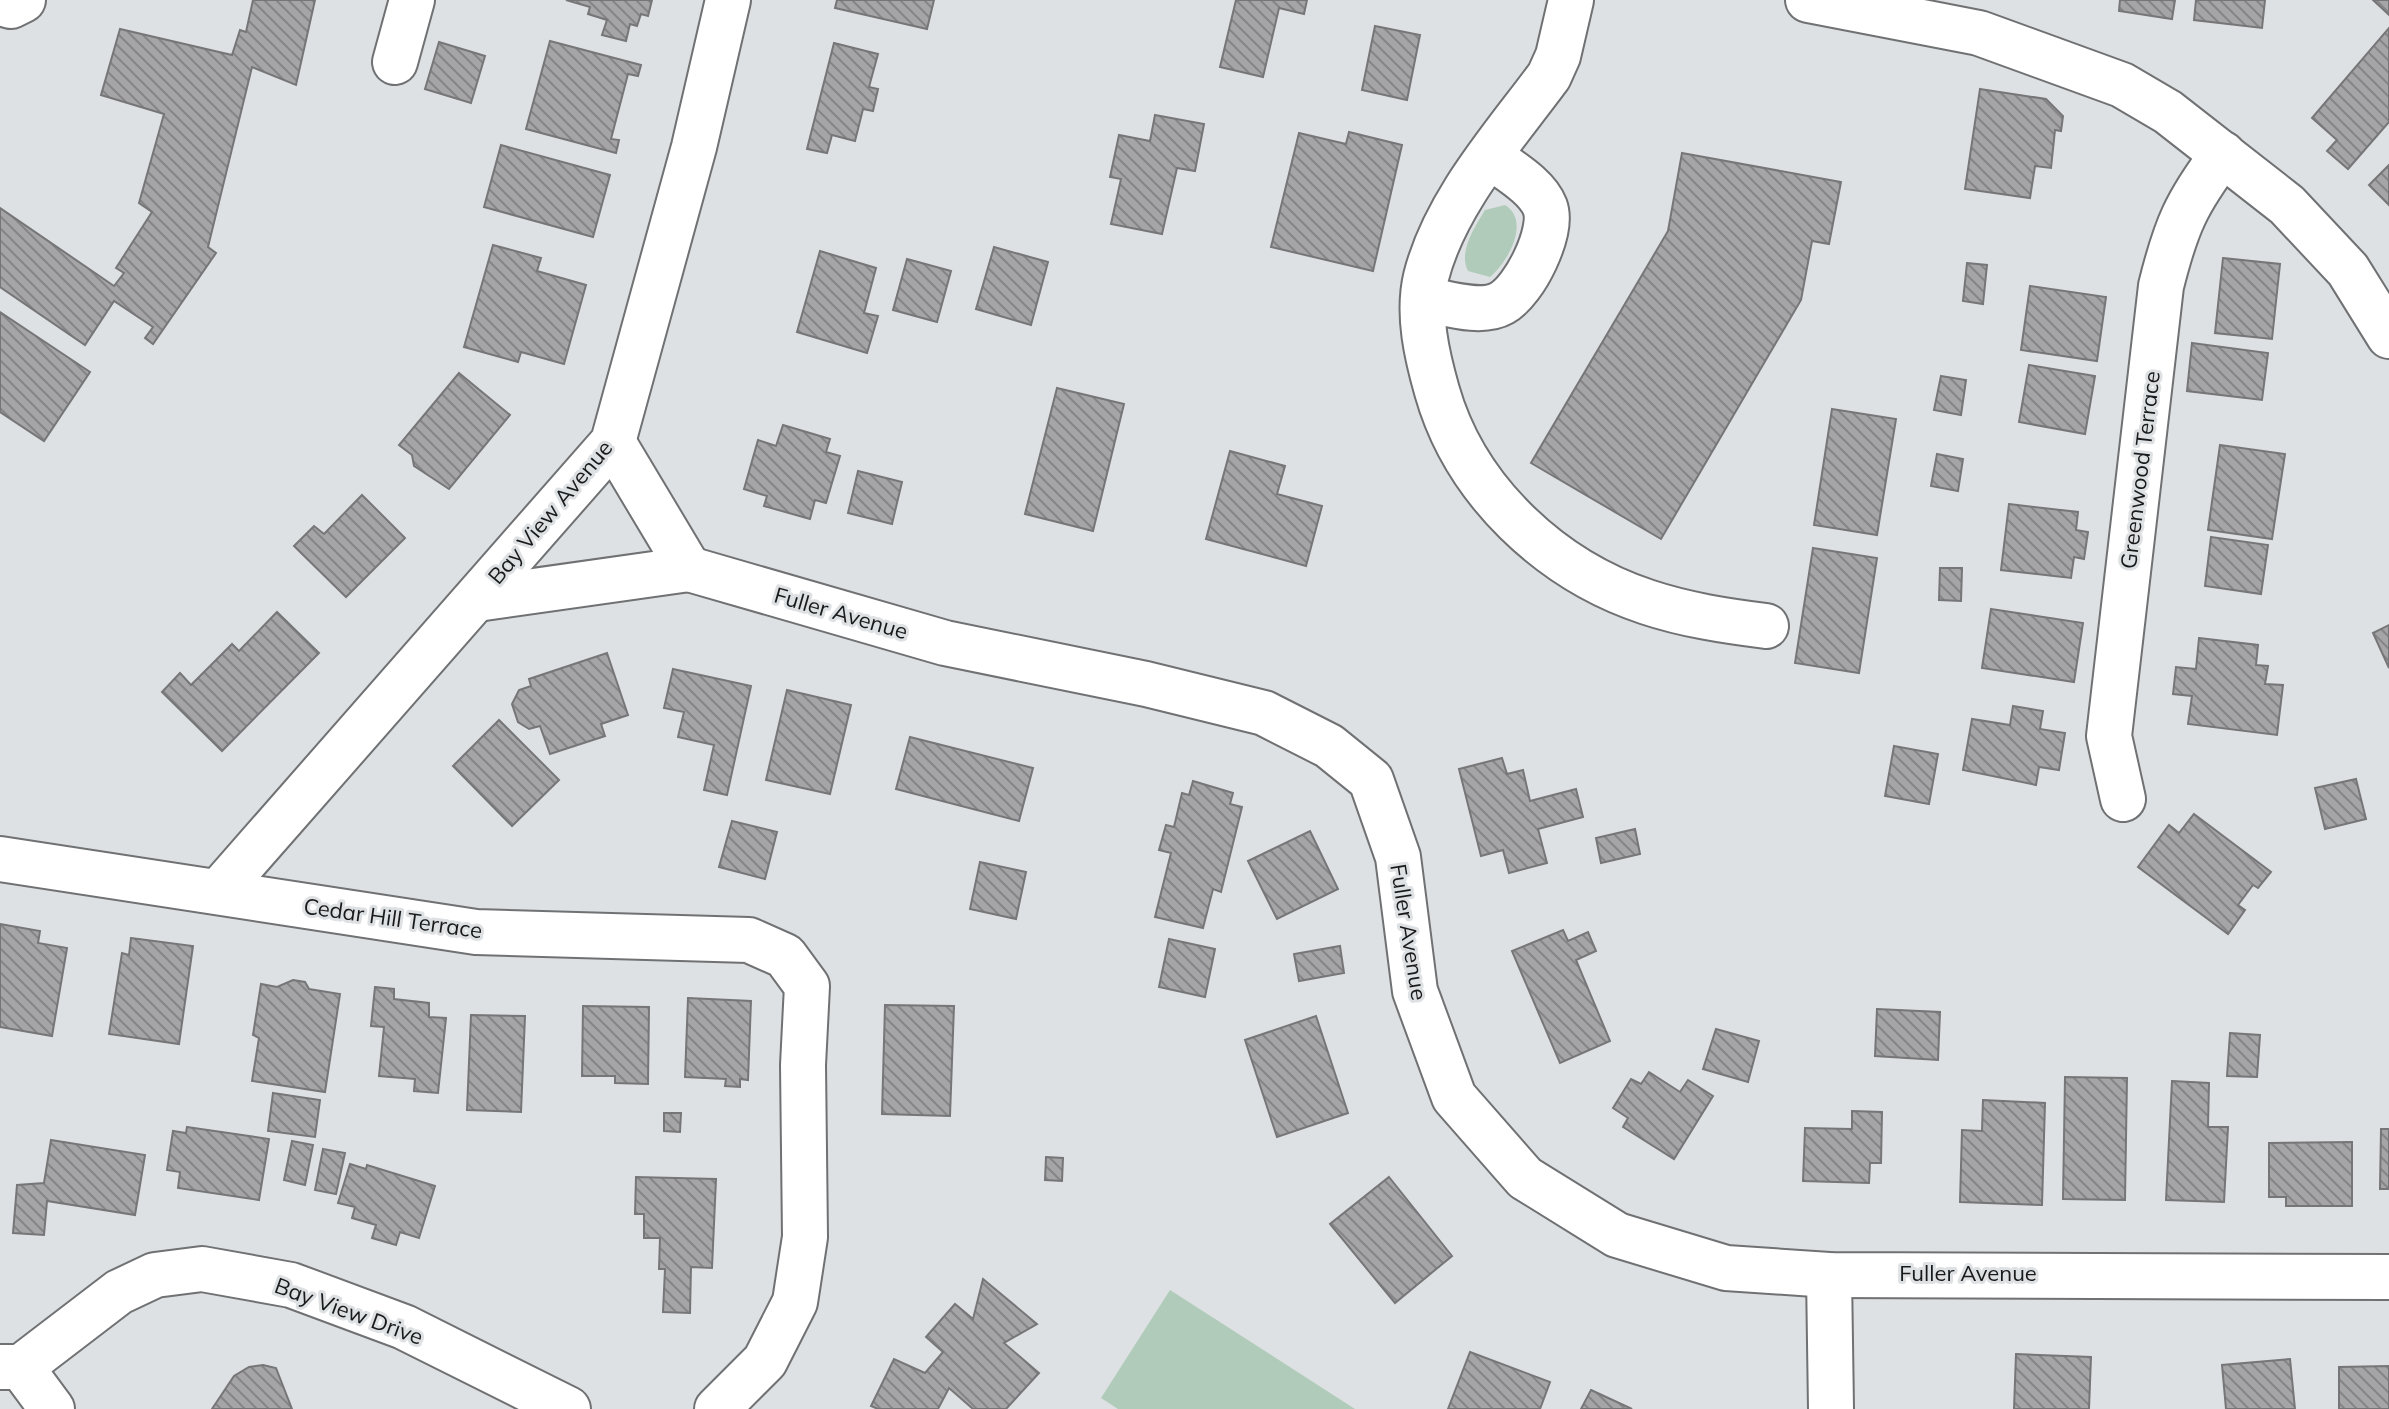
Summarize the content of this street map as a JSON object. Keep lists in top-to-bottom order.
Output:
{
  "streets": {
    "street": [
      "Greenwood Terrace",
      "Bay View Avenue",
      "Fuller Avenue",
      "Cedar Hill Terrace",
      "Bay View Drive"
    ]
  },
  "crossings": [
    ["Bay View Avenue", "Fuller Avenue"],
    ["Bay View Avenue", "Cedar Hill Terrace"]
  ]
}
